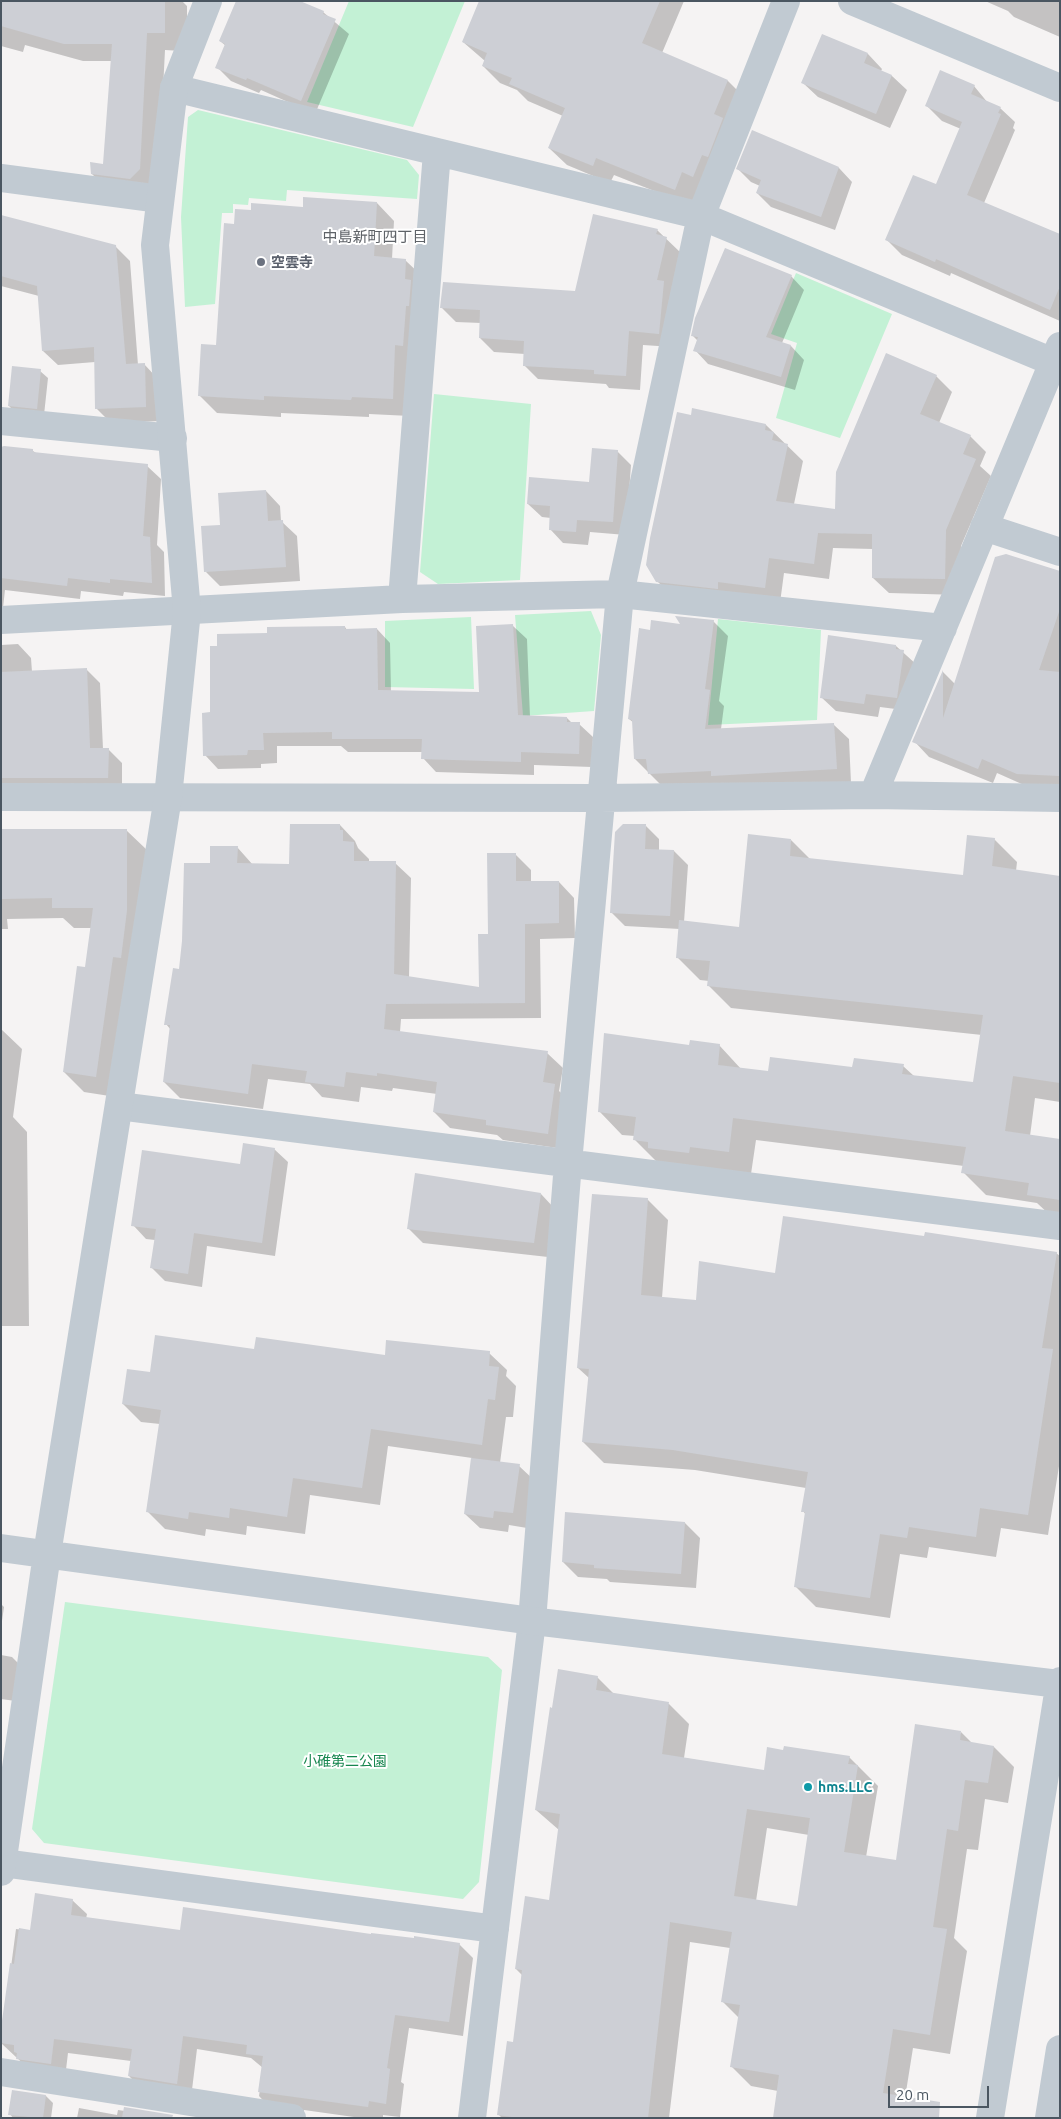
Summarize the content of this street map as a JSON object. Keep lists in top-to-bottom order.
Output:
{
  "districts": ["中島新町四丁目"],
  "parks": ["小碓第二公園"],
  "places": ["空雲寺", "hms.LLC"],
  "scale_bar": "20 m"
}
